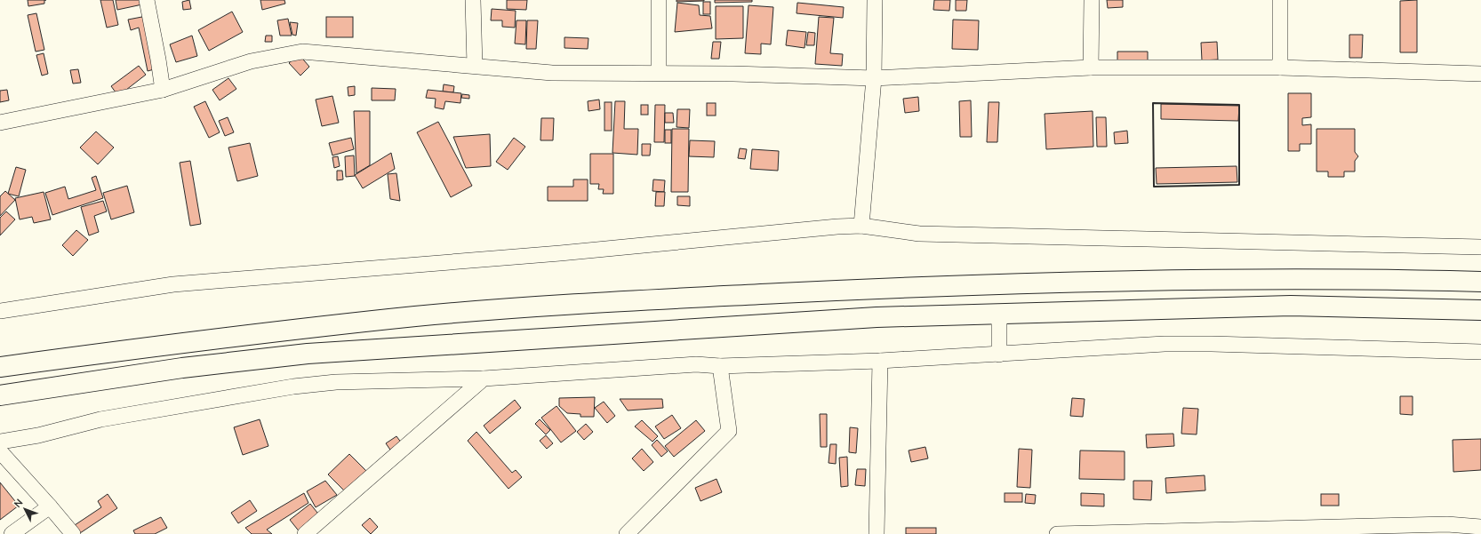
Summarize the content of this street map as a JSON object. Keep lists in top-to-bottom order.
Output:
{
  "north": "top left"
}
